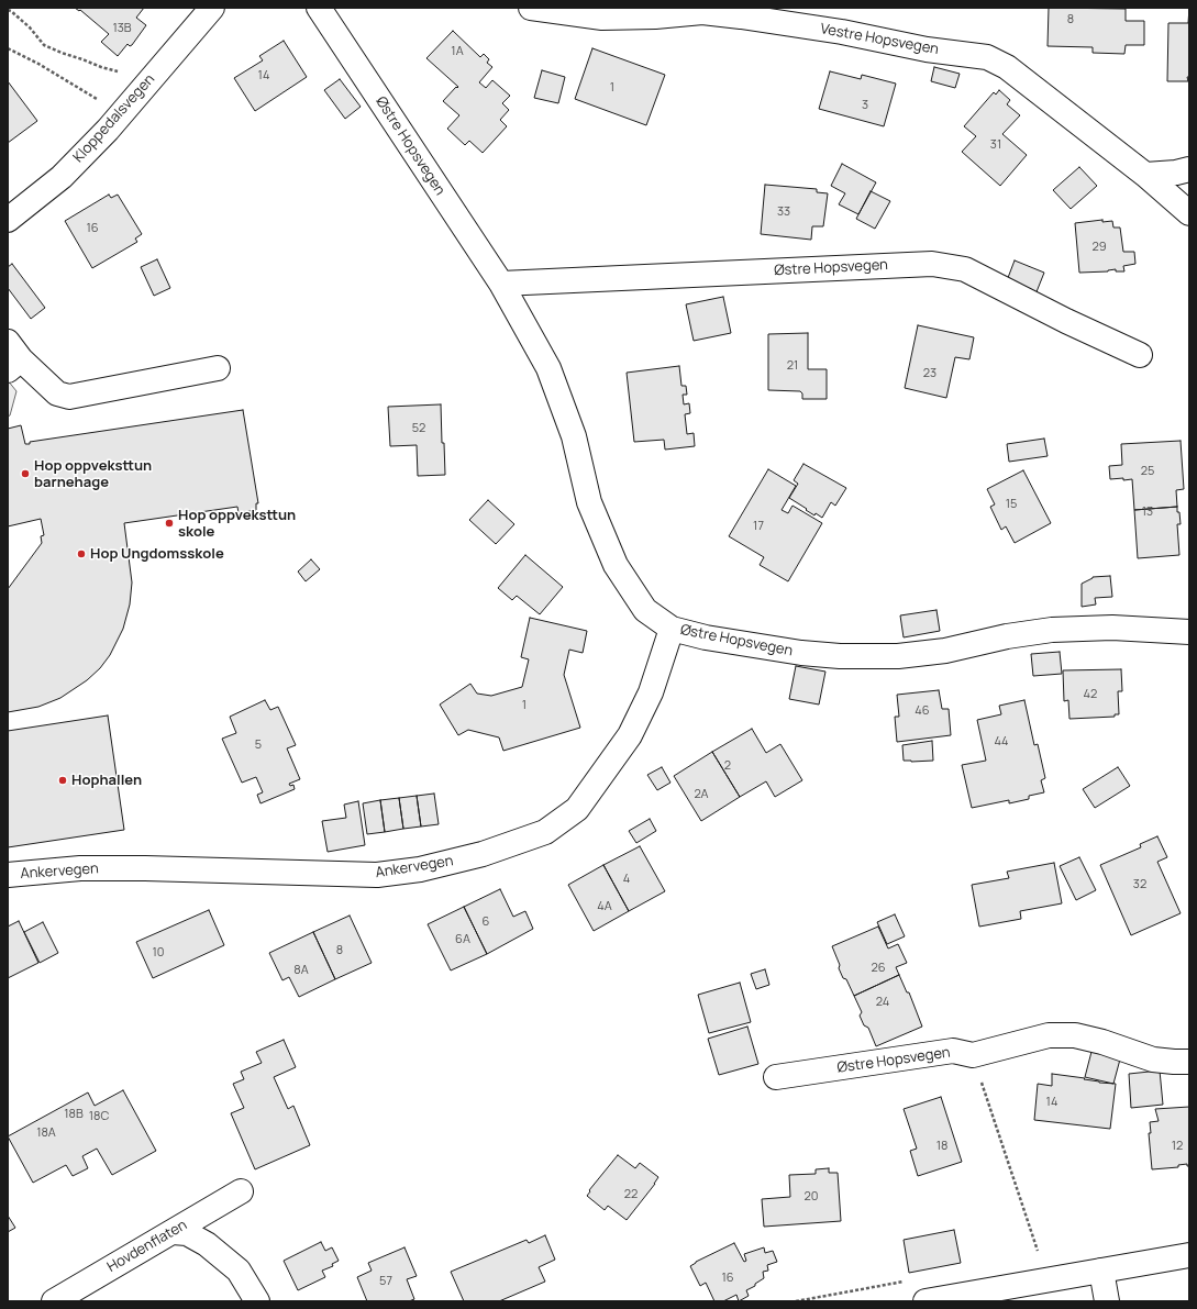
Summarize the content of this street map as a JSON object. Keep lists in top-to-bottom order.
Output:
{
  "streets": {
    "street": [
      "Vestre Hopsvegen",
      "Kloppedalsvegen",
      "Østre Hopsvegen",
      "Ankervegen",
      "Hovdenflaten"
    ]
  },
  "crossings": [
    ["Østre Hopsvegen", "Ankervegen"]
  ],
  "places": [
    "Hop oppveksttun barnehage",
    "Hop oppveksttun skole",
    "Hop Ungdomsskole",
    "Hophallen"
  ],
  "house_numbers": [
    "8",
    "13B",
    "1A",
    "14",
    "1",
    "3",
    "31",
    "33",
    "16",
    "29",
    "21",
    "23",
    "52",
    "25",
    "15",
    "13",
    "17",
    "42",
    "1",
    "46",
    "44",
    "5",
    "2",
    "2A",
    "4",
    "32",
    "4A",
    "6",
    "6A",
    "8",
    "10",
    "26",
    "8A",
    "24",
    "14",
    "18B",
    "18C",
    "18A",
    "18",
    "12",
    "22",
    "20",
    "16",
    "57"
  ]
}
